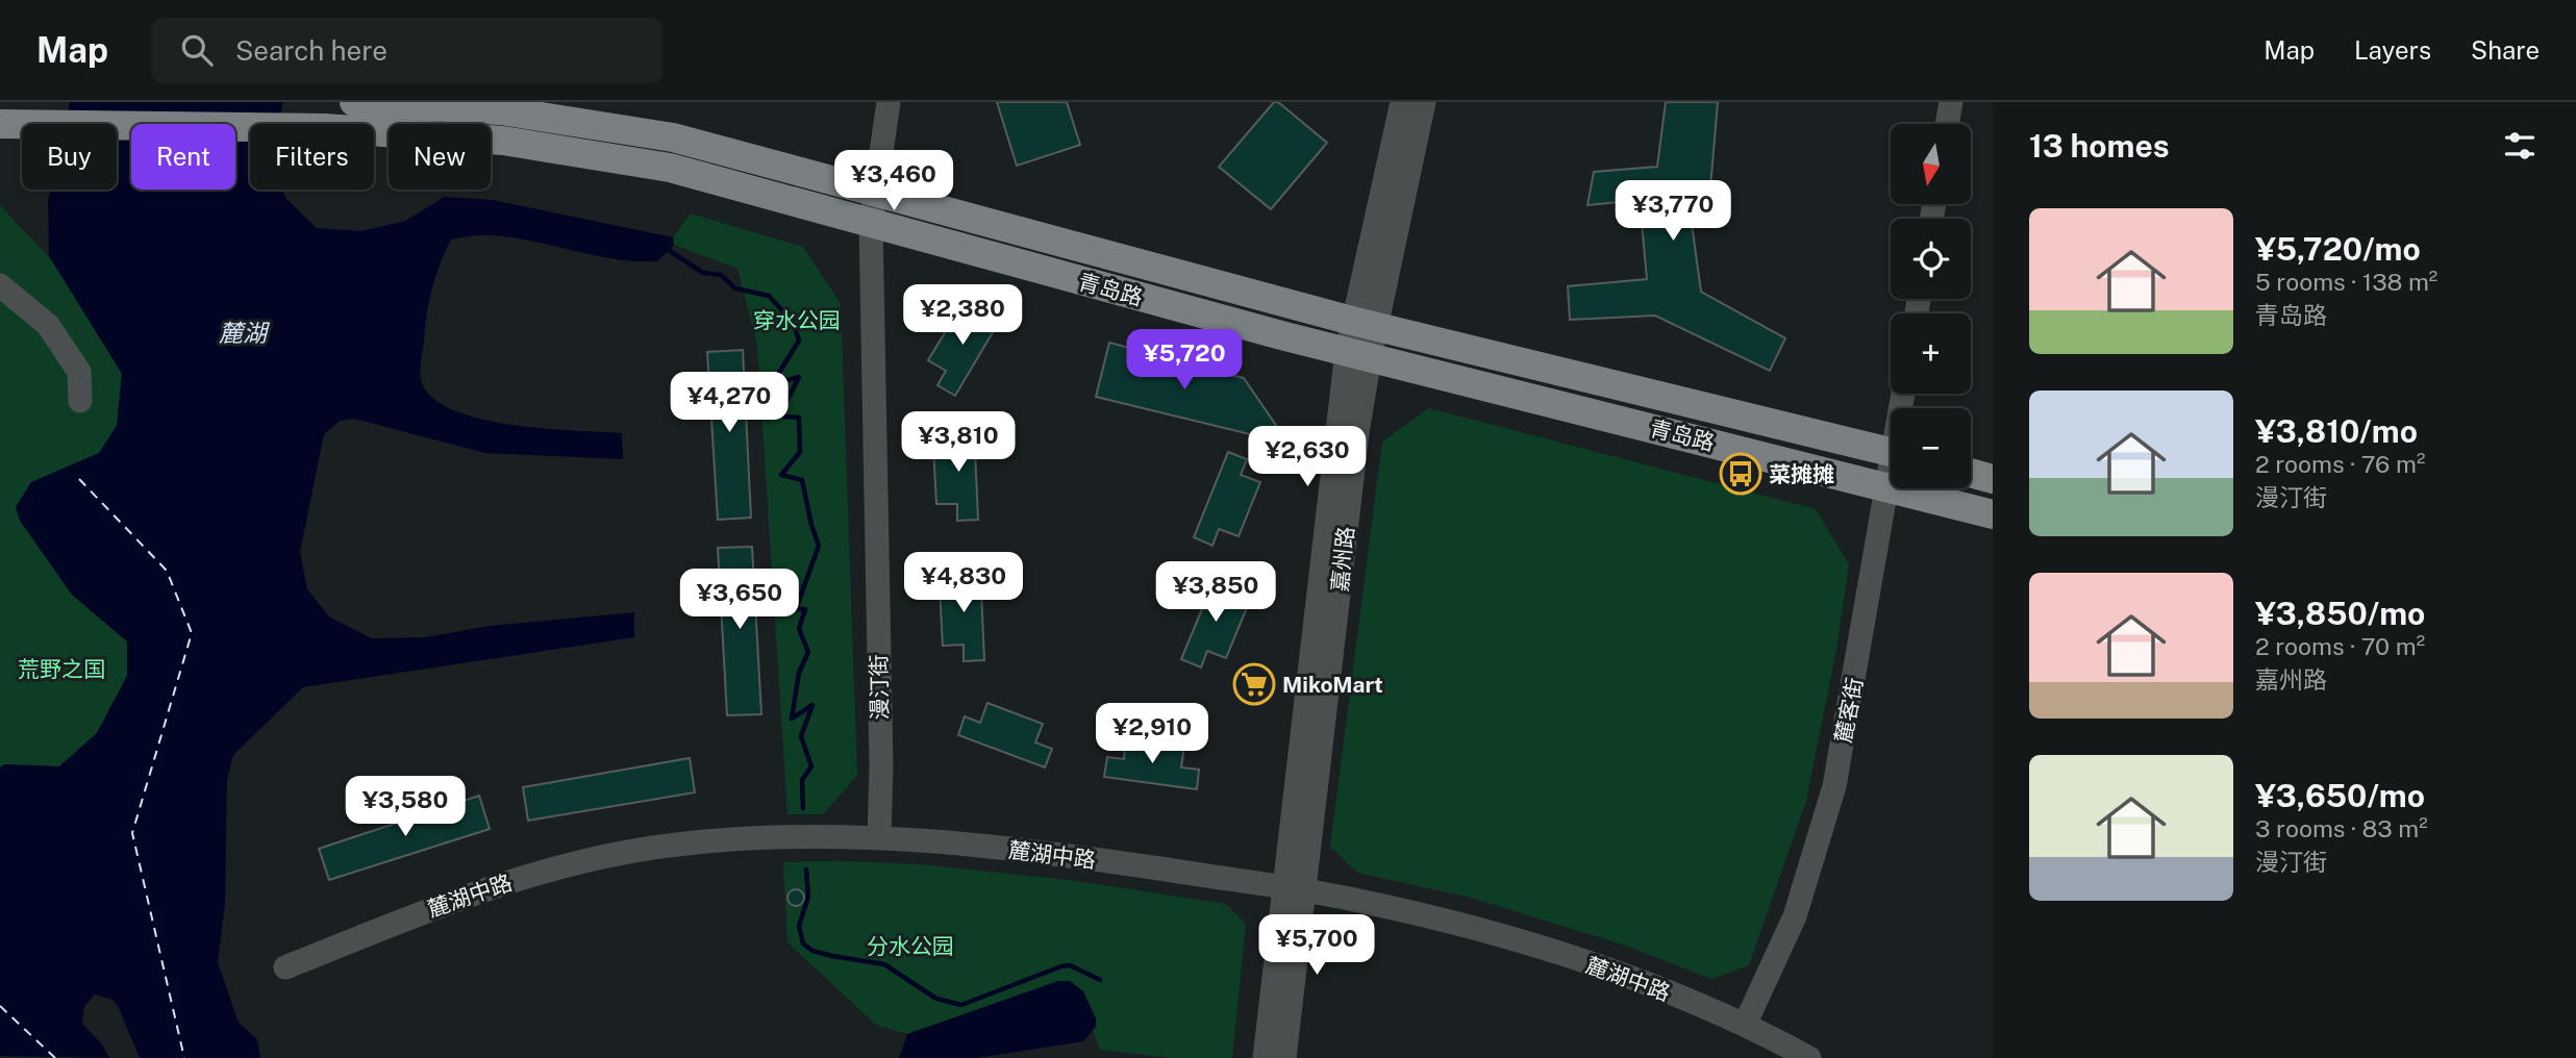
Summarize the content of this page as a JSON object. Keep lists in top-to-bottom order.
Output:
{
  "streets": {
    "main road": ["青岛路"],
    "street": [
      "嘉州路",
      "漫汀街",
      "麓客街",
      "麓湖中路"
    ]
  },
  "crossings": [
    ["青岛路", "嘉州路"],
    ["青岛路", "漫汀街"],
    ["青岛路", "麓客街"],
    ["嘉州路", "麓湖中路"],
    ["漫汀街", "麓湖中路"],
    ["麓客街", "麓湖中路"]
  ],
  "water": ["麓湖"],
  "parks": ["穿水公园", "荒野之国", "分水公园"],
  "places": {
    "bus stop": ["菜摊摊"],
    "supermarket": ["MikoMart"]
  },
  "north": "bottom",
  "page": {
    "header": "Map",
    "search": "Search here",
    "nav": ["Map", "Layers", "Share"],
    "heading": "13 homes",
    "map_buttons": ["+", "−"],
    "chip": [
      "Buy",
      "Rent",
      "Filters",
      "New"
    ],
    "price": [
      "¥3,460",
      "¥3,770",
      "¥2,380",
      "¥5,720",
      "¥4,270",
      "¥3,810",
      "¥2,630",
      "¥4,830",
      "¥3,850",
      "¥3,650",
      "¥2,910",
      "¥3,580",
      "¥5,700"
    ],
    "list": [
      {
        "name": "¥5,720/mo",
        "note": "5 rooms · 138 m² · 青岛路"
      },
      {
        "name": "¥3,810/mo",
        "note": "2 rooms · 76 m² · 漫汀街"
      },
      {
        "name": "¥3,850/mo",
        "note": "2 rooms · 70 m² · 嘉州路"
      },
      {
        "name": "¥3,650/mo",
        "note": "3 rooms · 83 m² · 漫汀街"
      }
    ]
  }
}
